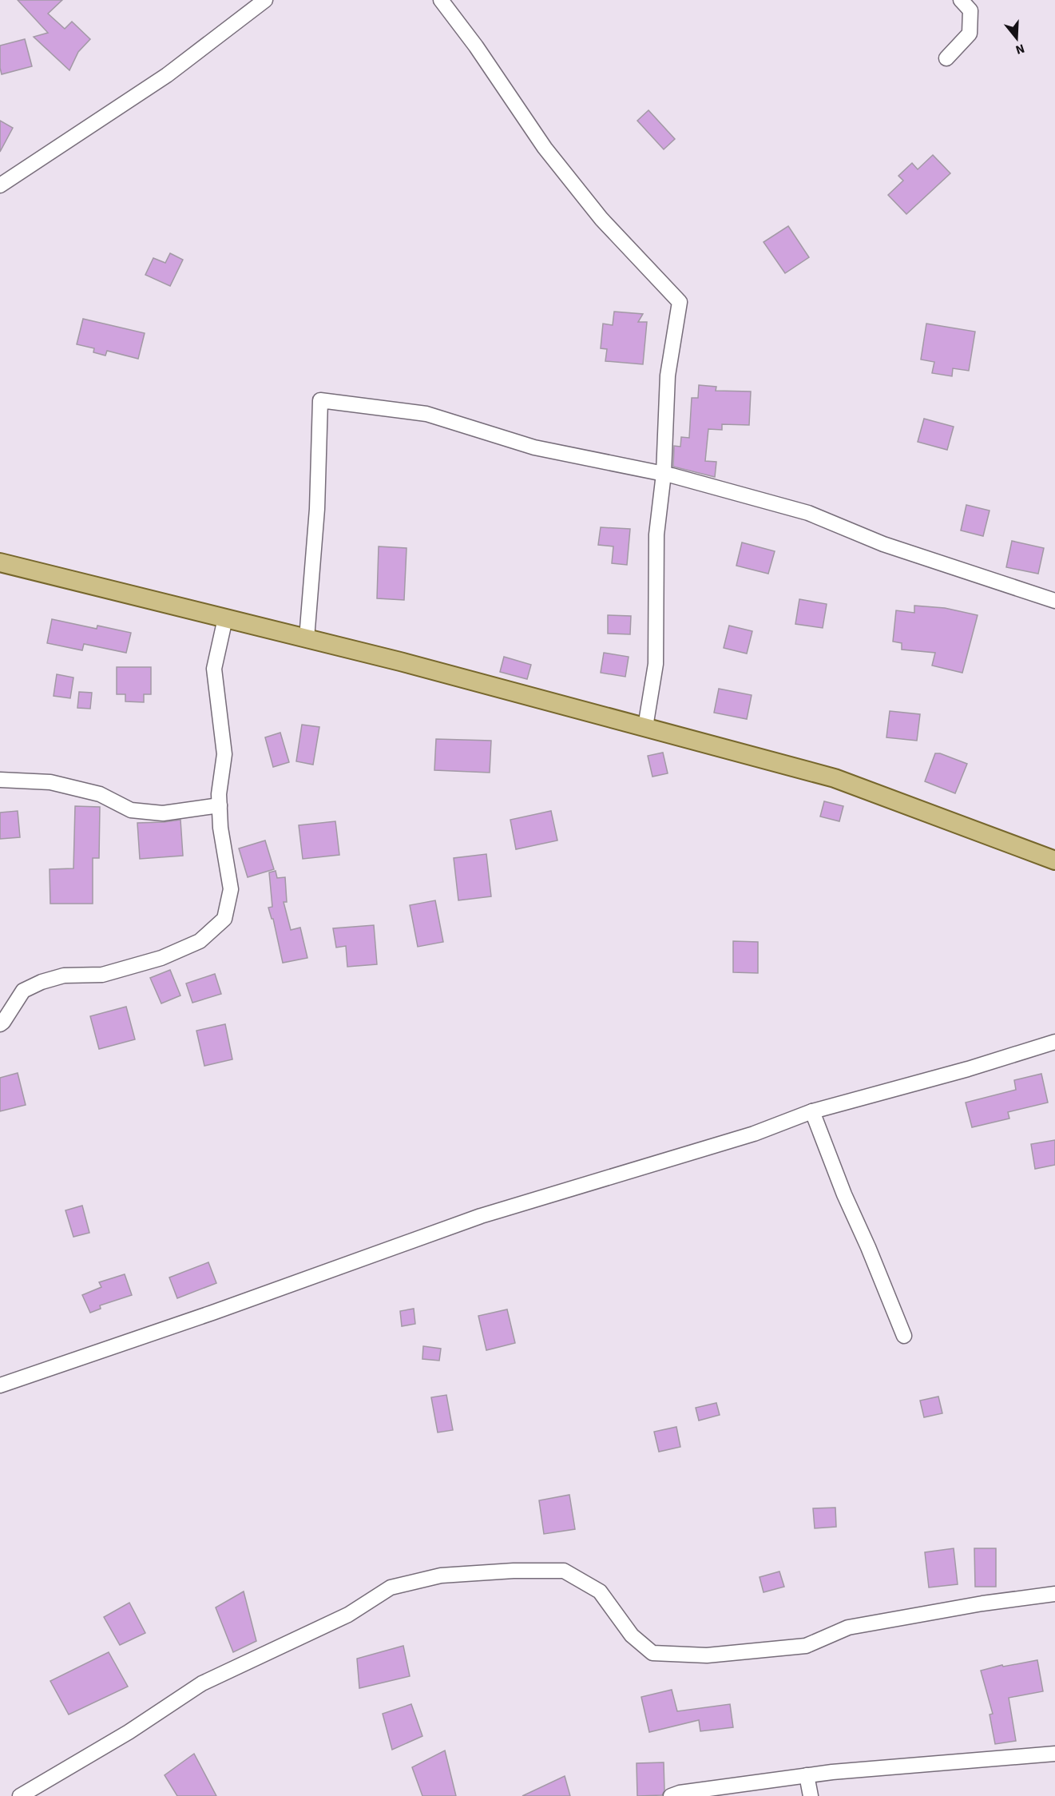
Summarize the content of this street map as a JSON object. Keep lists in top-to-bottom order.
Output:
{
  "north": "bottom"
}
